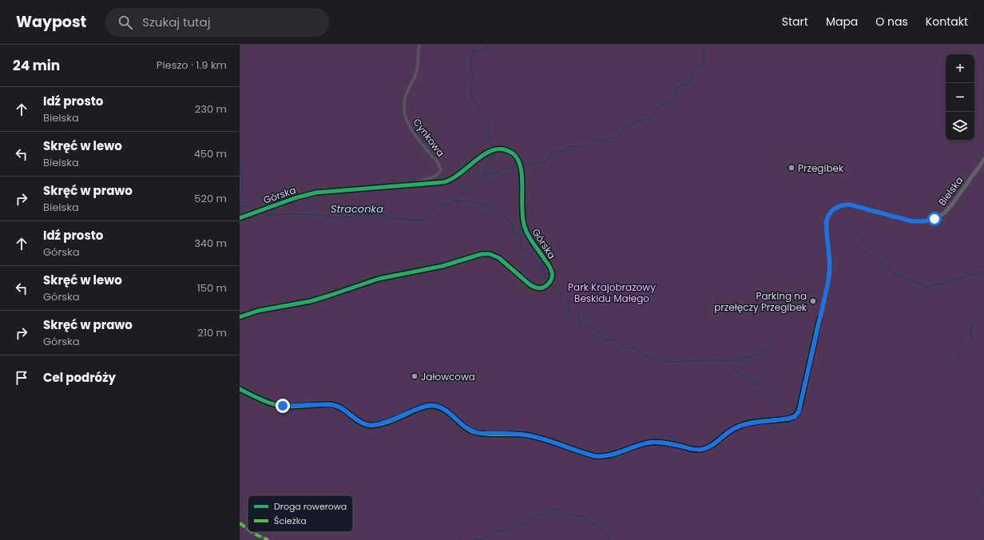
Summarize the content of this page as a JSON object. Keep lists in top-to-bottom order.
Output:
{
  "streets": {
    "street": ["Cynkowa", "Bielska", "Górska"]
  },
  "crossings": [
    ["Cynkowa", "Górska"]
  ],
  "water": ["Straconka"],
  "parks": ["Park Krajobrazowy Beskidu Małego"],
  "places": ["Przegibek", "Parking na przełęczy Przegibek", "Jałowcowa"],
  "legend": ["Droga rowerowa", "Ścieżka"],
  "page": {
    "header": "Waypost",
    "search": "Szukaj tutaj",
    "nav": [
      "Start",
      "Mapa",
      "O nas",
      "Kontakt"
    ],
    "heading": ["24 min", "Pieszo · 1.9 km"],
    "map_buttons": ["+", "−"],
    "list": [
      ["Idź prosto", "Bielska", "230 m"],
      ["Skręć w lewo", "Bielska", "450 m"],
      ["Skręć w prawo", "Bielska", "520 m"],
      ["Idź prosto", "Górska", "340 m"],
      ["Skręć w lewo", "Górska", "150 m"],
      ["Skręć w prawo", "Górska", "210 m"],
      "Cel podróży"
    ]
  }
}
